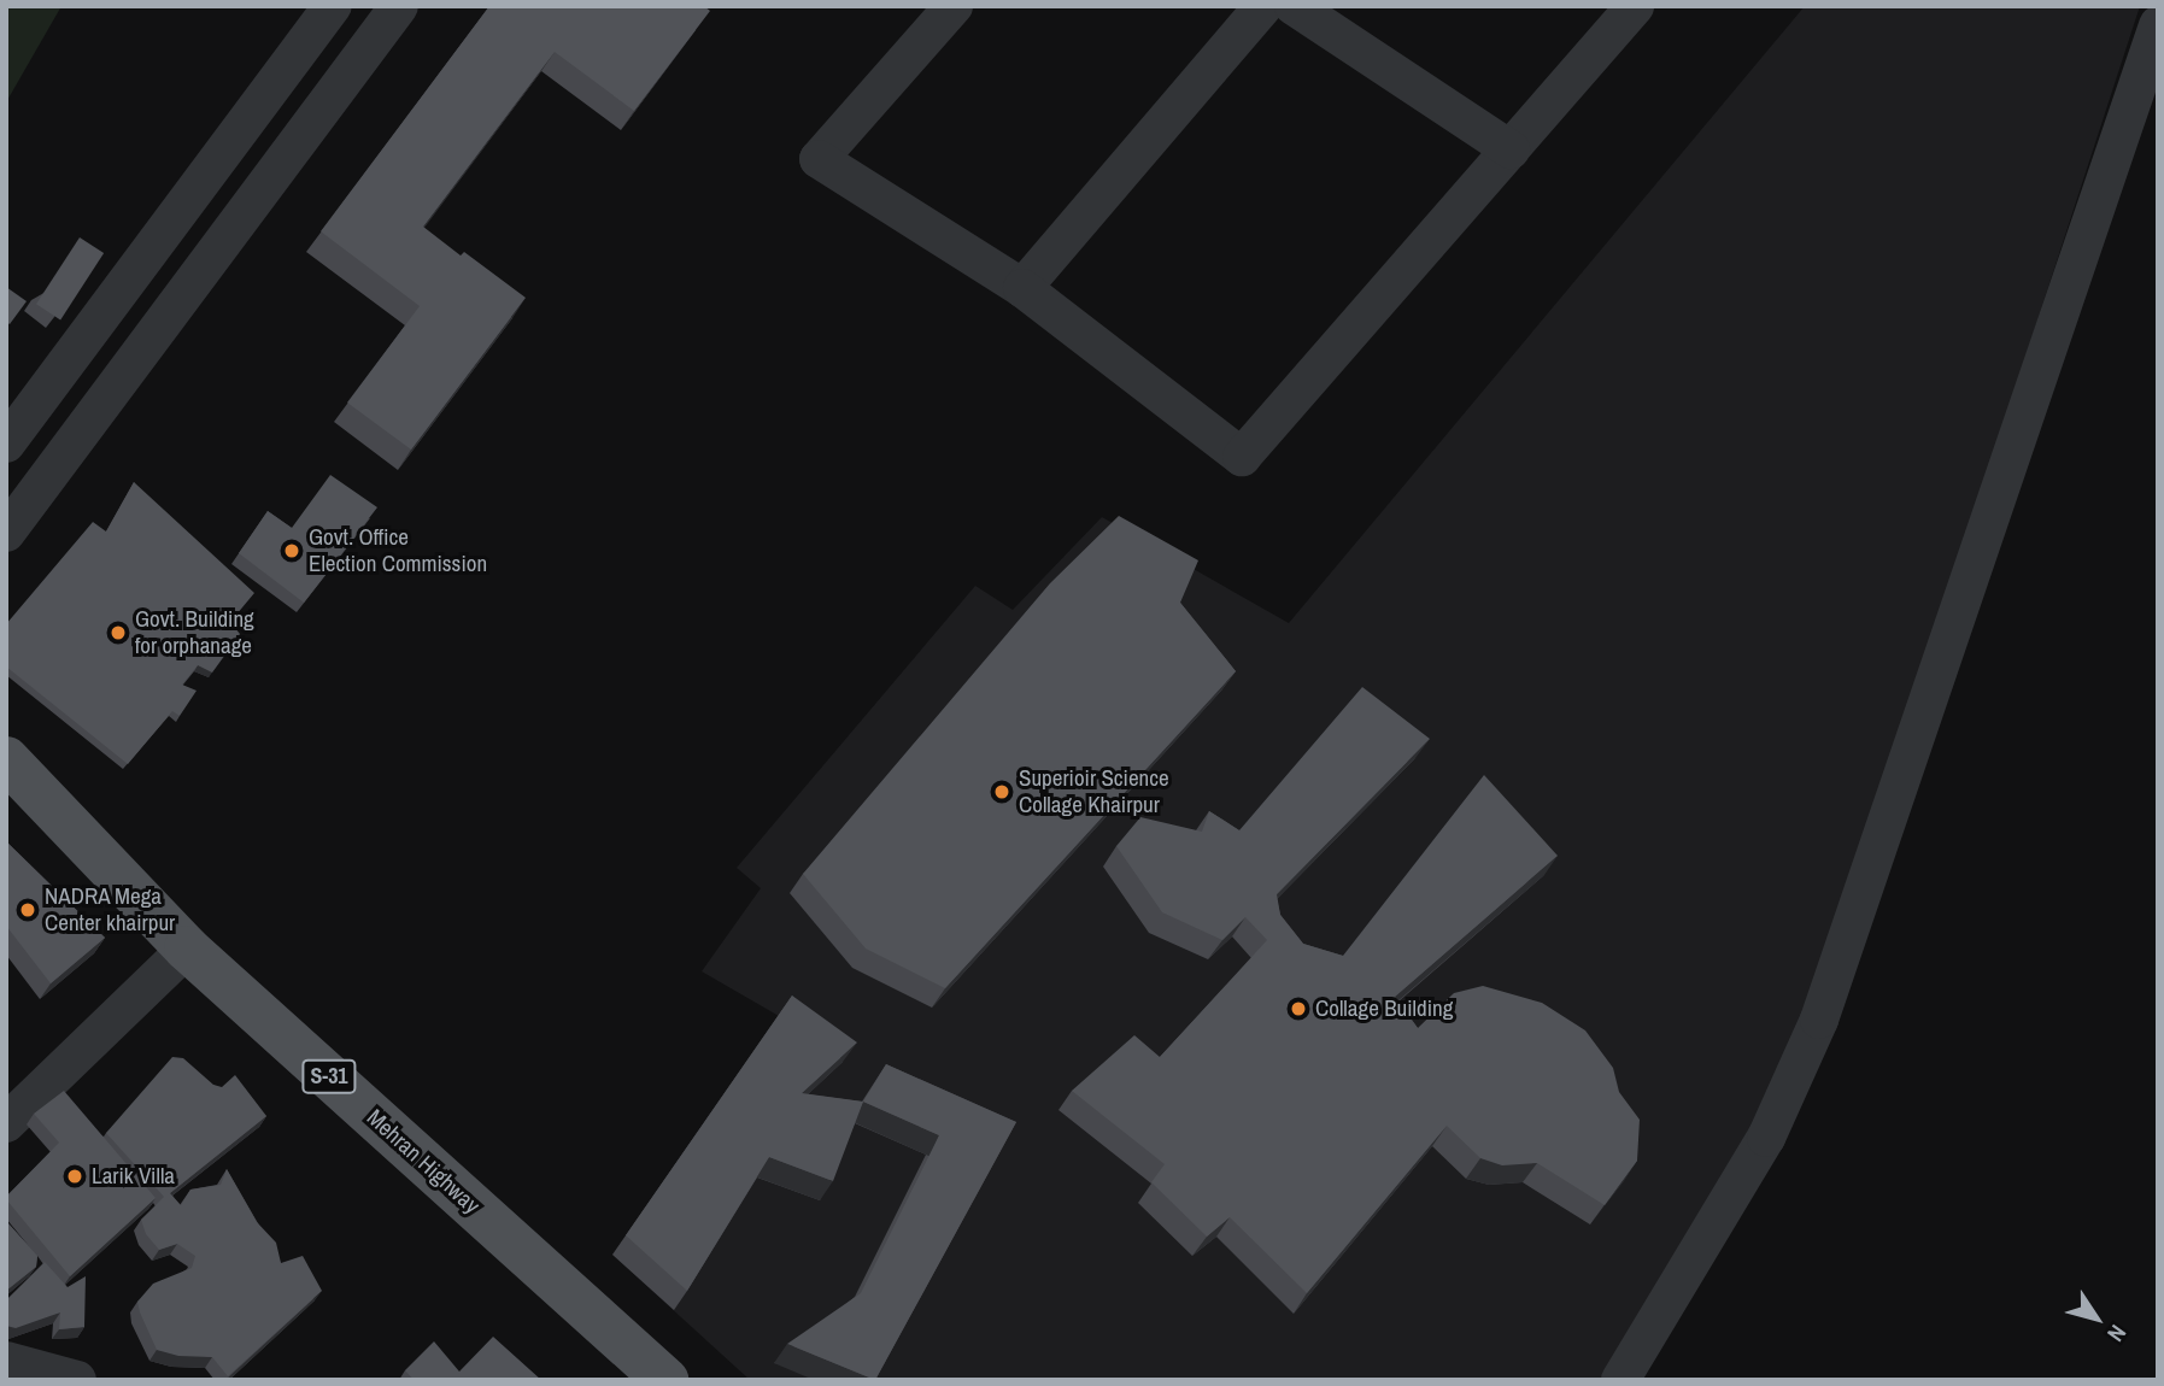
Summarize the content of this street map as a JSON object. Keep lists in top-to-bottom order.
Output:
{
  "streets": {
    "main road": ["S-31", "Mehran Highway"]
  },
  "places": [
    "Govt. Office Election Commission",
    "Govt. Building for orphanage",
    "Superioir Science Collage Khairpur",
    "NADRA Mega Center khairpur",
    "Collage Building",
    "Larik Villa"
  ],
  "north": "bottom right"
}
